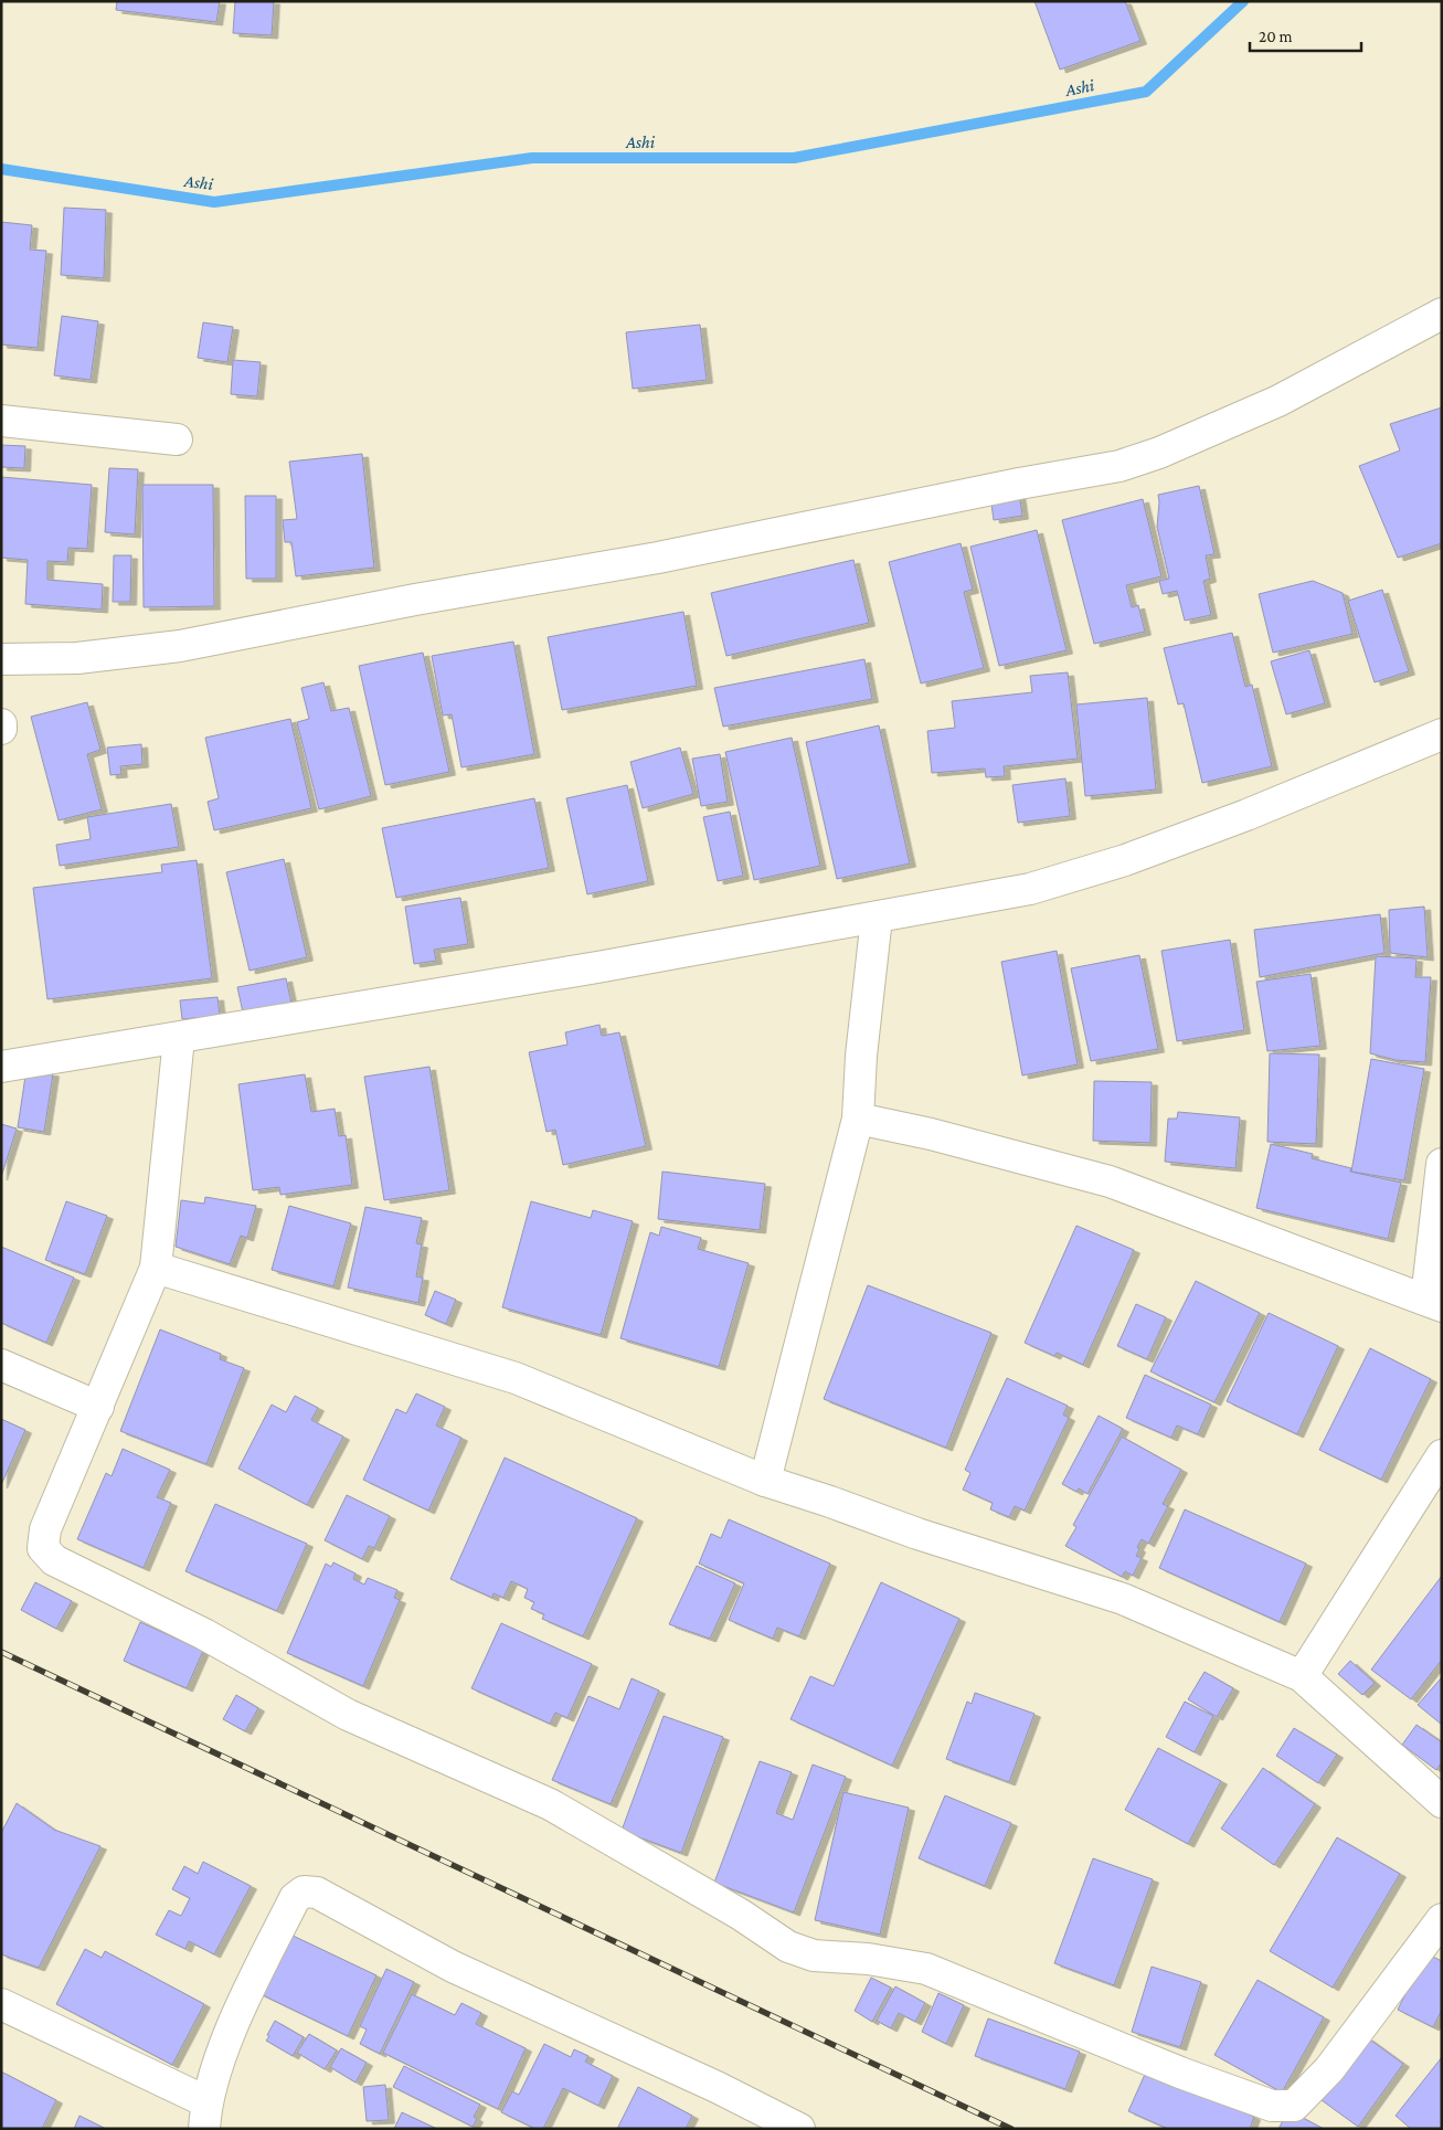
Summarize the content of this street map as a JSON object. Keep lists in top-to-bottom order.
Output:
{
  "water": ["Ashi"],
  "scale_bar": "20 m"
}
